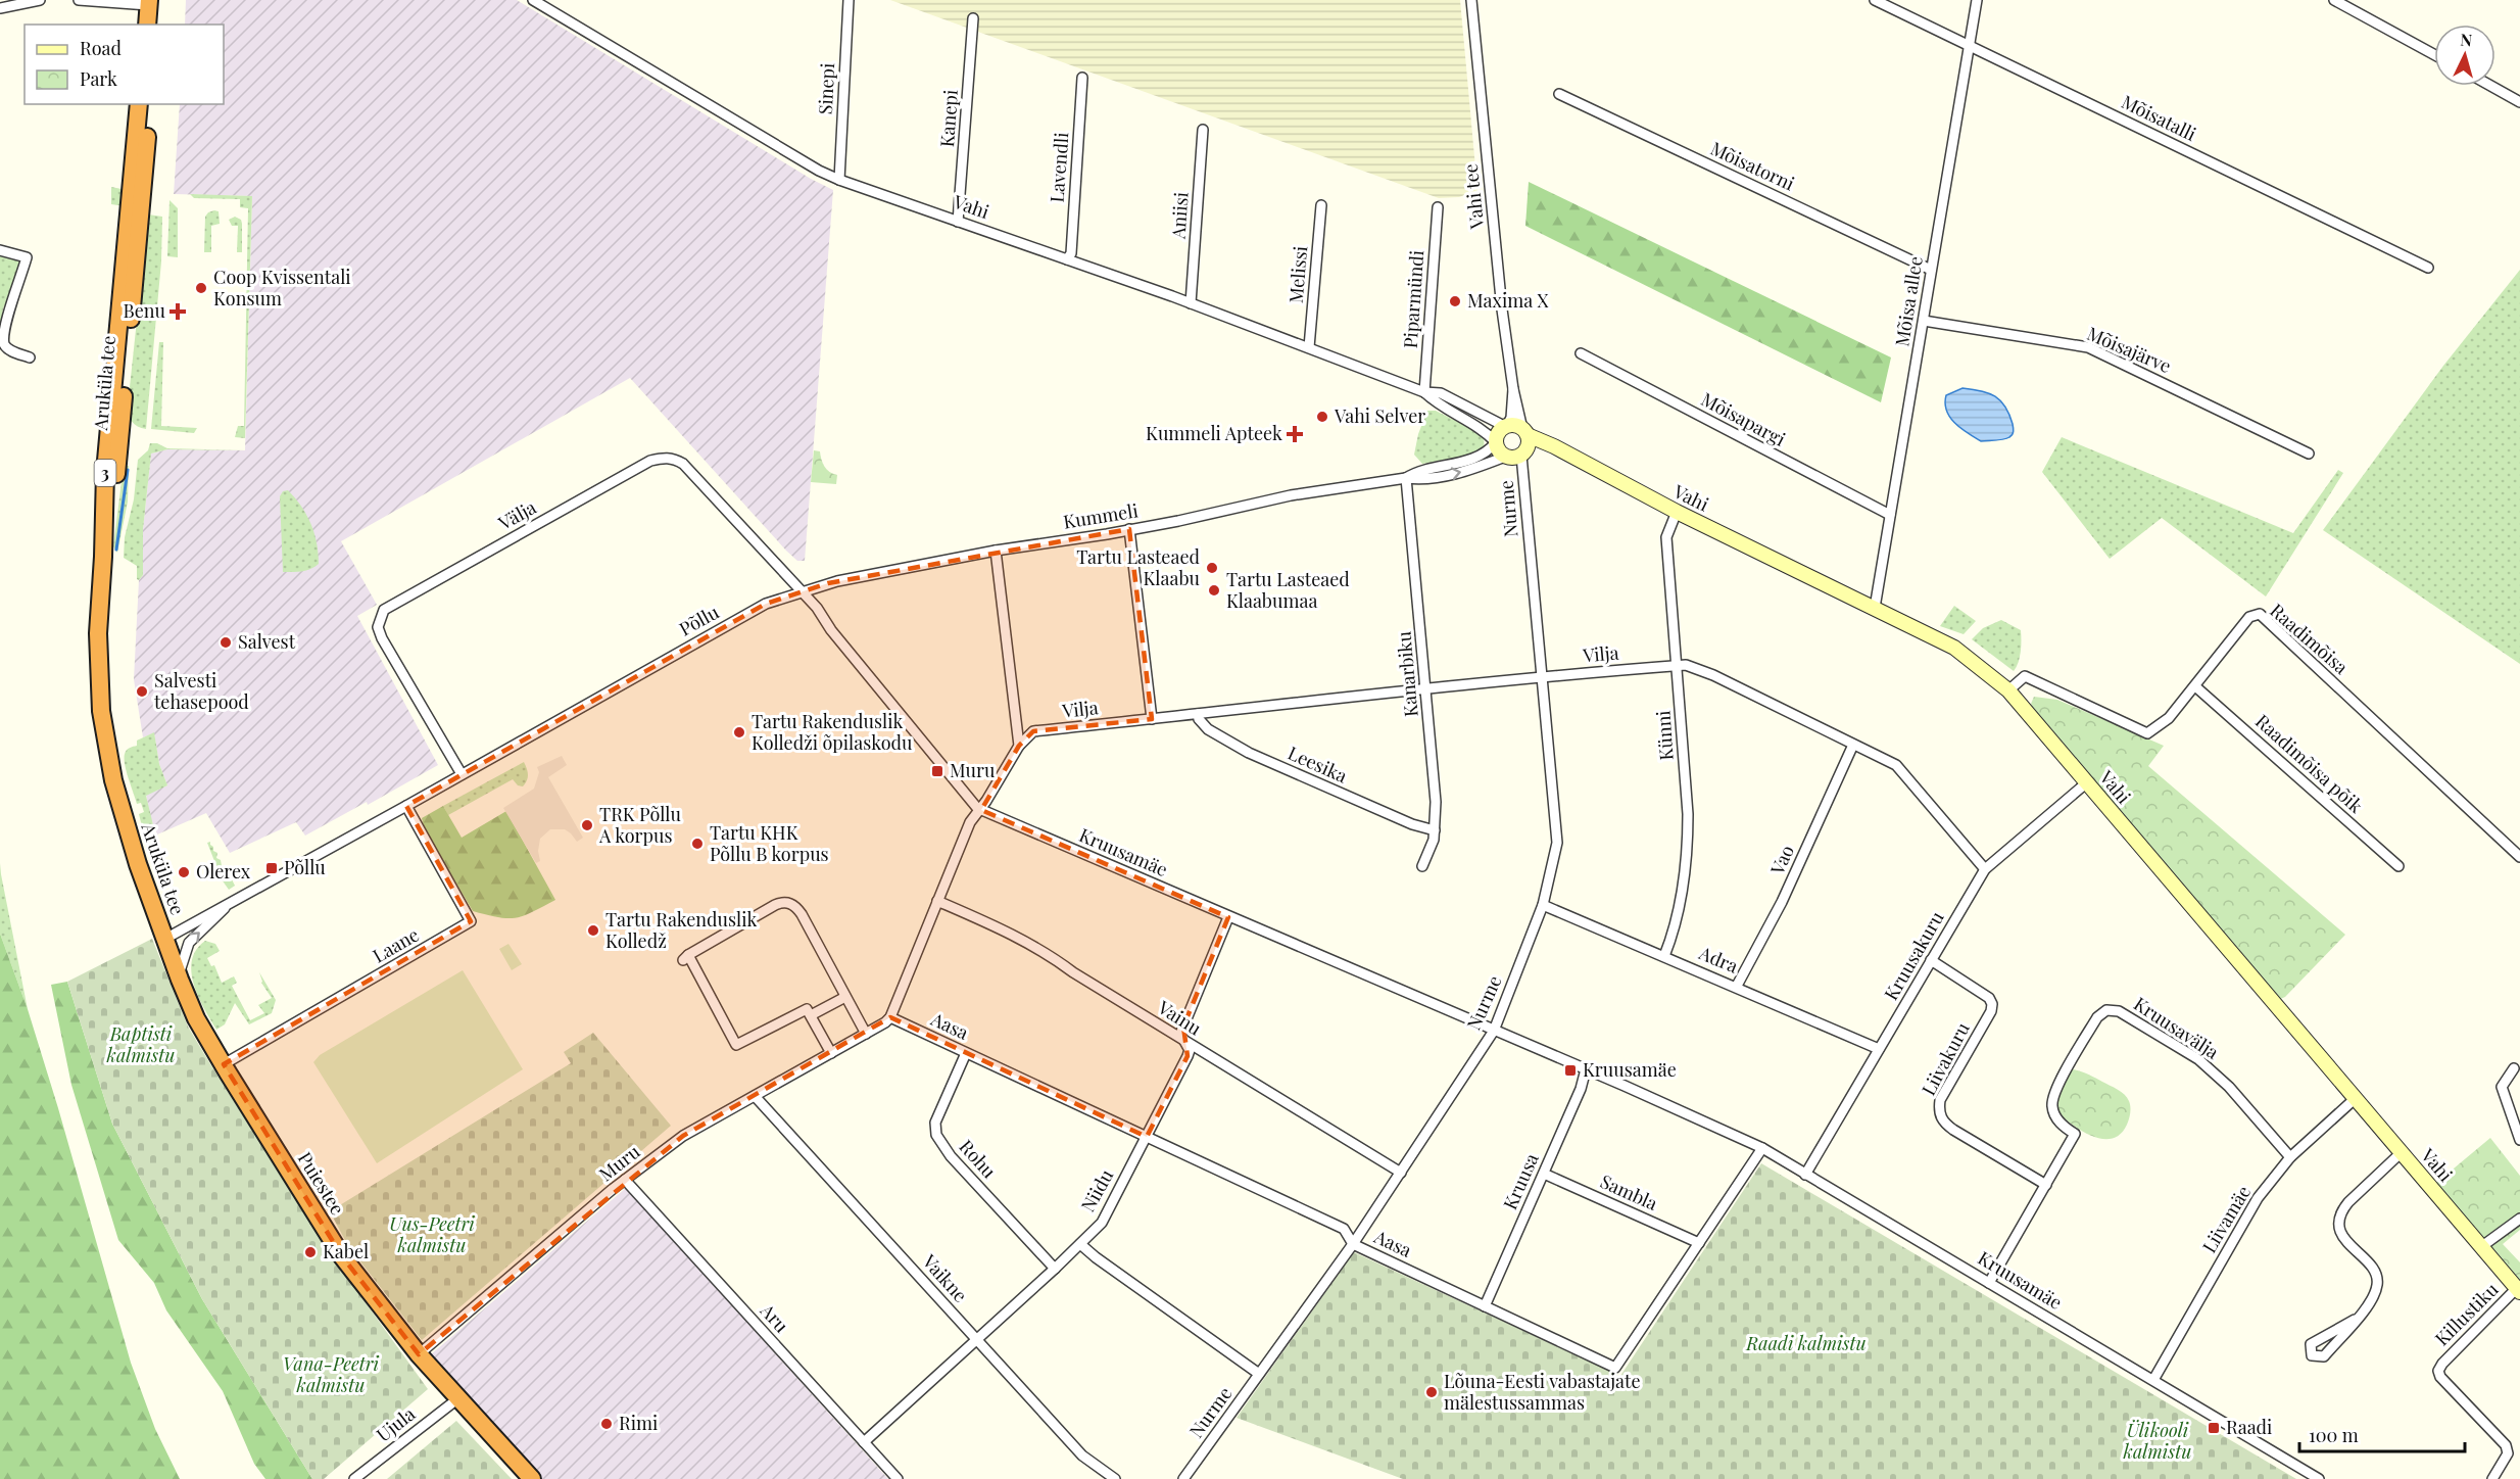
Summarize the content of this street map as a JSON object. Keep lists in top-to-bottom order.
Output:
{
  "streets": {
    "highway": ["Aruküla tee", "3", "Puiestee"],
    "street": [
      "Sinepi",
      "Kanepi",
      "Mõisatalli",
      "Mõisatorni",
      "Lavendli",
      "Vahi tee",
      "Vahi",
      "Aniisi",
      "Melissi",
      "Piparmündi",
      "Mõisa allee",
      "Mõisajärve",
      "Mõisapargi",
      "Nurme",
      "Välja",
      "Kummeli",
      "Põllu",
      "Raadimõisa",
      "Vilja",
      "Kanarbiku",
      "Künni",
      "Raadimõisa põik",
      "Leesika",
      "Kruusamäe",
      "Vao",
      "Laane",
      "Kruusakuru",
      "Adra",
      "Vainu",
      "Aasa",
      "Kruusavälja",
      "Liivakuru",
      "Rohu",
      "Muru",
      "Kruusa",
      "Niidu",
      "Sambla",
      "Liivamäe",
      "Vaikne",
      "Killustiku",
      "Aru",
      "Ujula"
    ]
  },
  "crossings": [
    ["Sinepi", "Vahi"],
    ["Kanepi", "Vahi"],
    ["Mõisatalli", "Mõisa allee"],
    ["Mõisatorni", "Mõisa allee"],
    ["Lavendli", "Vahi"],
    ["Vahi tee", "Vahi"],
    ["Vahi tee", "Nurme"],
    ["Vahi tee", "Kummeli"],
    ["Vahi", "Aniisi"],
    ["Vahi", "Melissi"],
    ["Vahi", "Piparmündi"],
    ["Vahi", "Mõisa allee"],
    ["Vahi", "Nurme"],
    ["Vahi", "Kummeli"],
    ["Vahi", "Raadimõisa"],
    ["Vahi", "Künni"],
    ["Vahi", "Kruusakuru"],
    ["Vahi", "Liivamäe"],
    ["Vahi", "Killustiku"],
    ["Mõisa allee", "Mõisajärve"],
    ["Mõisa allee", "Mõisapargi"],
    ["Aruküla tee", "Põllu"],
    ["Aruküla tee", "Puiestee"],
    ["Nurme", "Kummeli"],
    ["Nurme", "Vilja"],
    ["Nurme", "Kruusamäe"],
    ["Nurme", "Adra"],
    ["Nurme", "Vainu"],
    ["Nurme", "Aasa"],
    ["Välja", "Kummeli"],
    ["Välja", "Põllu"],
    ["Välja", "Kruusamäe"],
    ["Kummeli", "Põllu"],
    ["Kummeli", "Kanarbiku"],
    ["Kummeli", "Kruusamäe"],
    ["Põllu", "Kruusamäe"],
    ["Põllu", "Laane"],
    ["Põllu", "Puiestee"],
    ["Raadimõisa", "Raadimõisa põik"],
    ["Vilja", "Kanarbiku"],
    ["Vilja", "Künni"],
    ["Vilja", "Leesika"],
    ["Vilja", "Vao"],
    ["Vilja", "Kruusakuru"],
    ["Kanarbiku", "Leesika"],
    ["Künni", "Adra"],
    ["Kruusamäe", "Kruusakuru"],
    ["Kruusamäe", "Aasa"],
    ["Kruusamäe", "Kruusavälja"],
    ["Kruusamäe", "Kruusa"],
    ["Kruusamäe", "Niidu"],
    ["Kruusamäe", "Liivamäe"],
    ["Vao", "Adra"],
    ["Laane", "Puiestee"],
    ["Kruusakuru", "Adra"],
    ["Kruusakuru", "Liivakuru"],
    ["Vainu", "Niidu"],
    ["Aasa", "Rohu"],
    ["Aasa", "Muru"],
    ["Aasa", "Kruusa"],
    ["Aasa", "Niidu"],
    ["Aasa", "Sambla"],
    ["Kruusavälja", "Liivakuru"],
    ["Kruusavälja", "Liivamäe"],
    ["Rohu", "Niidu"],
    ["Muru", "Puiestee"],
    ["Muru", "Vaikne"],
    ["Muru", "Aru"],
    ["Kruusa", "Sambla"],
    ["Puiestee", "Ujula"],
    ["Niidu", "Vaikne"],
    ["Niidu", "Aru"]
  ],
  "parks": [
    "Baptisti kalmistu",
    "Uus-Peetri kalmistu",
    "Raadi kalmistu",
    "Vana-Peetri kalmistu",
    "Ülikooli kalmistu"
  ],
  "places": {
    "other": [
      "Coop Kvissentali Konsum",
      "Maxima X",
      "Vahi Selver",
      "Tartu Lasteaed Klaabu",
      "Tartu Lasteaed Klaabumaa",
      "Salvest",
      "Salvesti tehasepood",
      "Tartu Rakenduslik Kolledži õpilaskodu",
      "TRK Põllu A korpus",
      "Tartu KHK Põllu B korpus",
      "Olerex",
      "Tartu Rakenduslik Kolledž",
      "Kabel",
      "Lõuna-Eesti vabastajate mälestussammas",
      "Rimi"
    ],
    "health": ["Benu", "Kummeli Apteek"],
    "transit": [
      "Muru",
      "Põllu",
      "Kruusamäe",
      "Raadi"
    ]
  },
  "legend": ["Road", "Park"],
  "scale_bar": "100 m",
  "north": "top"
}
